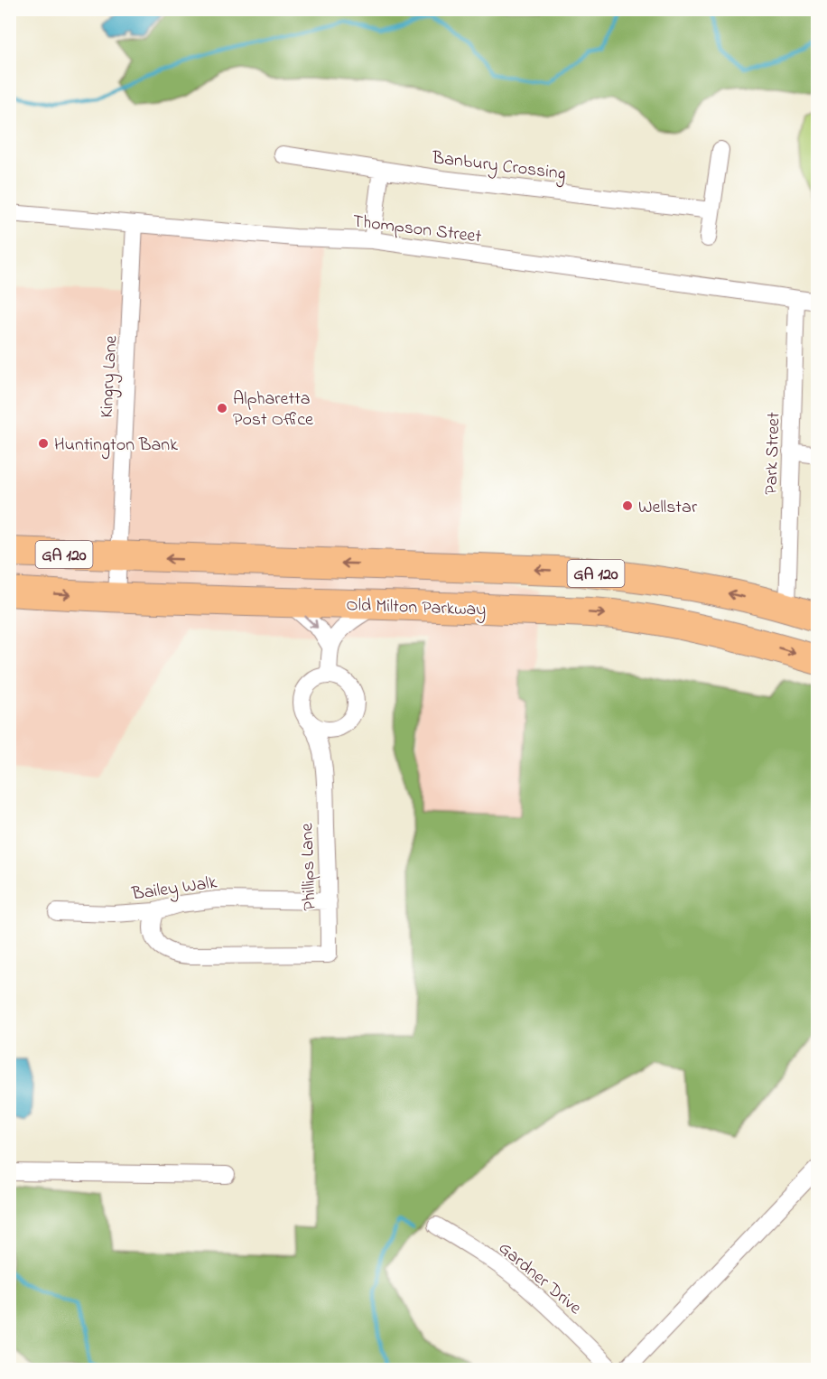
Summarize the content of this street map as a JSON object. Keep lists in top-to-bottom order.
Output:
{
  "streets": {
    "highway": ["GA 120", "Old Milton Parkway"],
    "street": [
      "Banbury Crossing",
      "Thompson Street",
      "Kingry Lane",
      "Park Street",
      "Phillips Lane",
      "Bailey Walk",
      "Gardner Drive"
    ]
  },
  "crossings": [
    ["Thompson Street", "Kingry Lane"],
    ["Thompson Street", "Park Street"],
    ["Kingry Lane", "GA 120"],
    ["Kingry Lane", "Old Milton Parkway"],
    ["Park Street", "GA 120"],
    ["Phillips Lane", "Bailey Walk"]
  ],
  "places": ["Alpharetta Post Office", "Huntington Bank", "Wellstar"]
}
